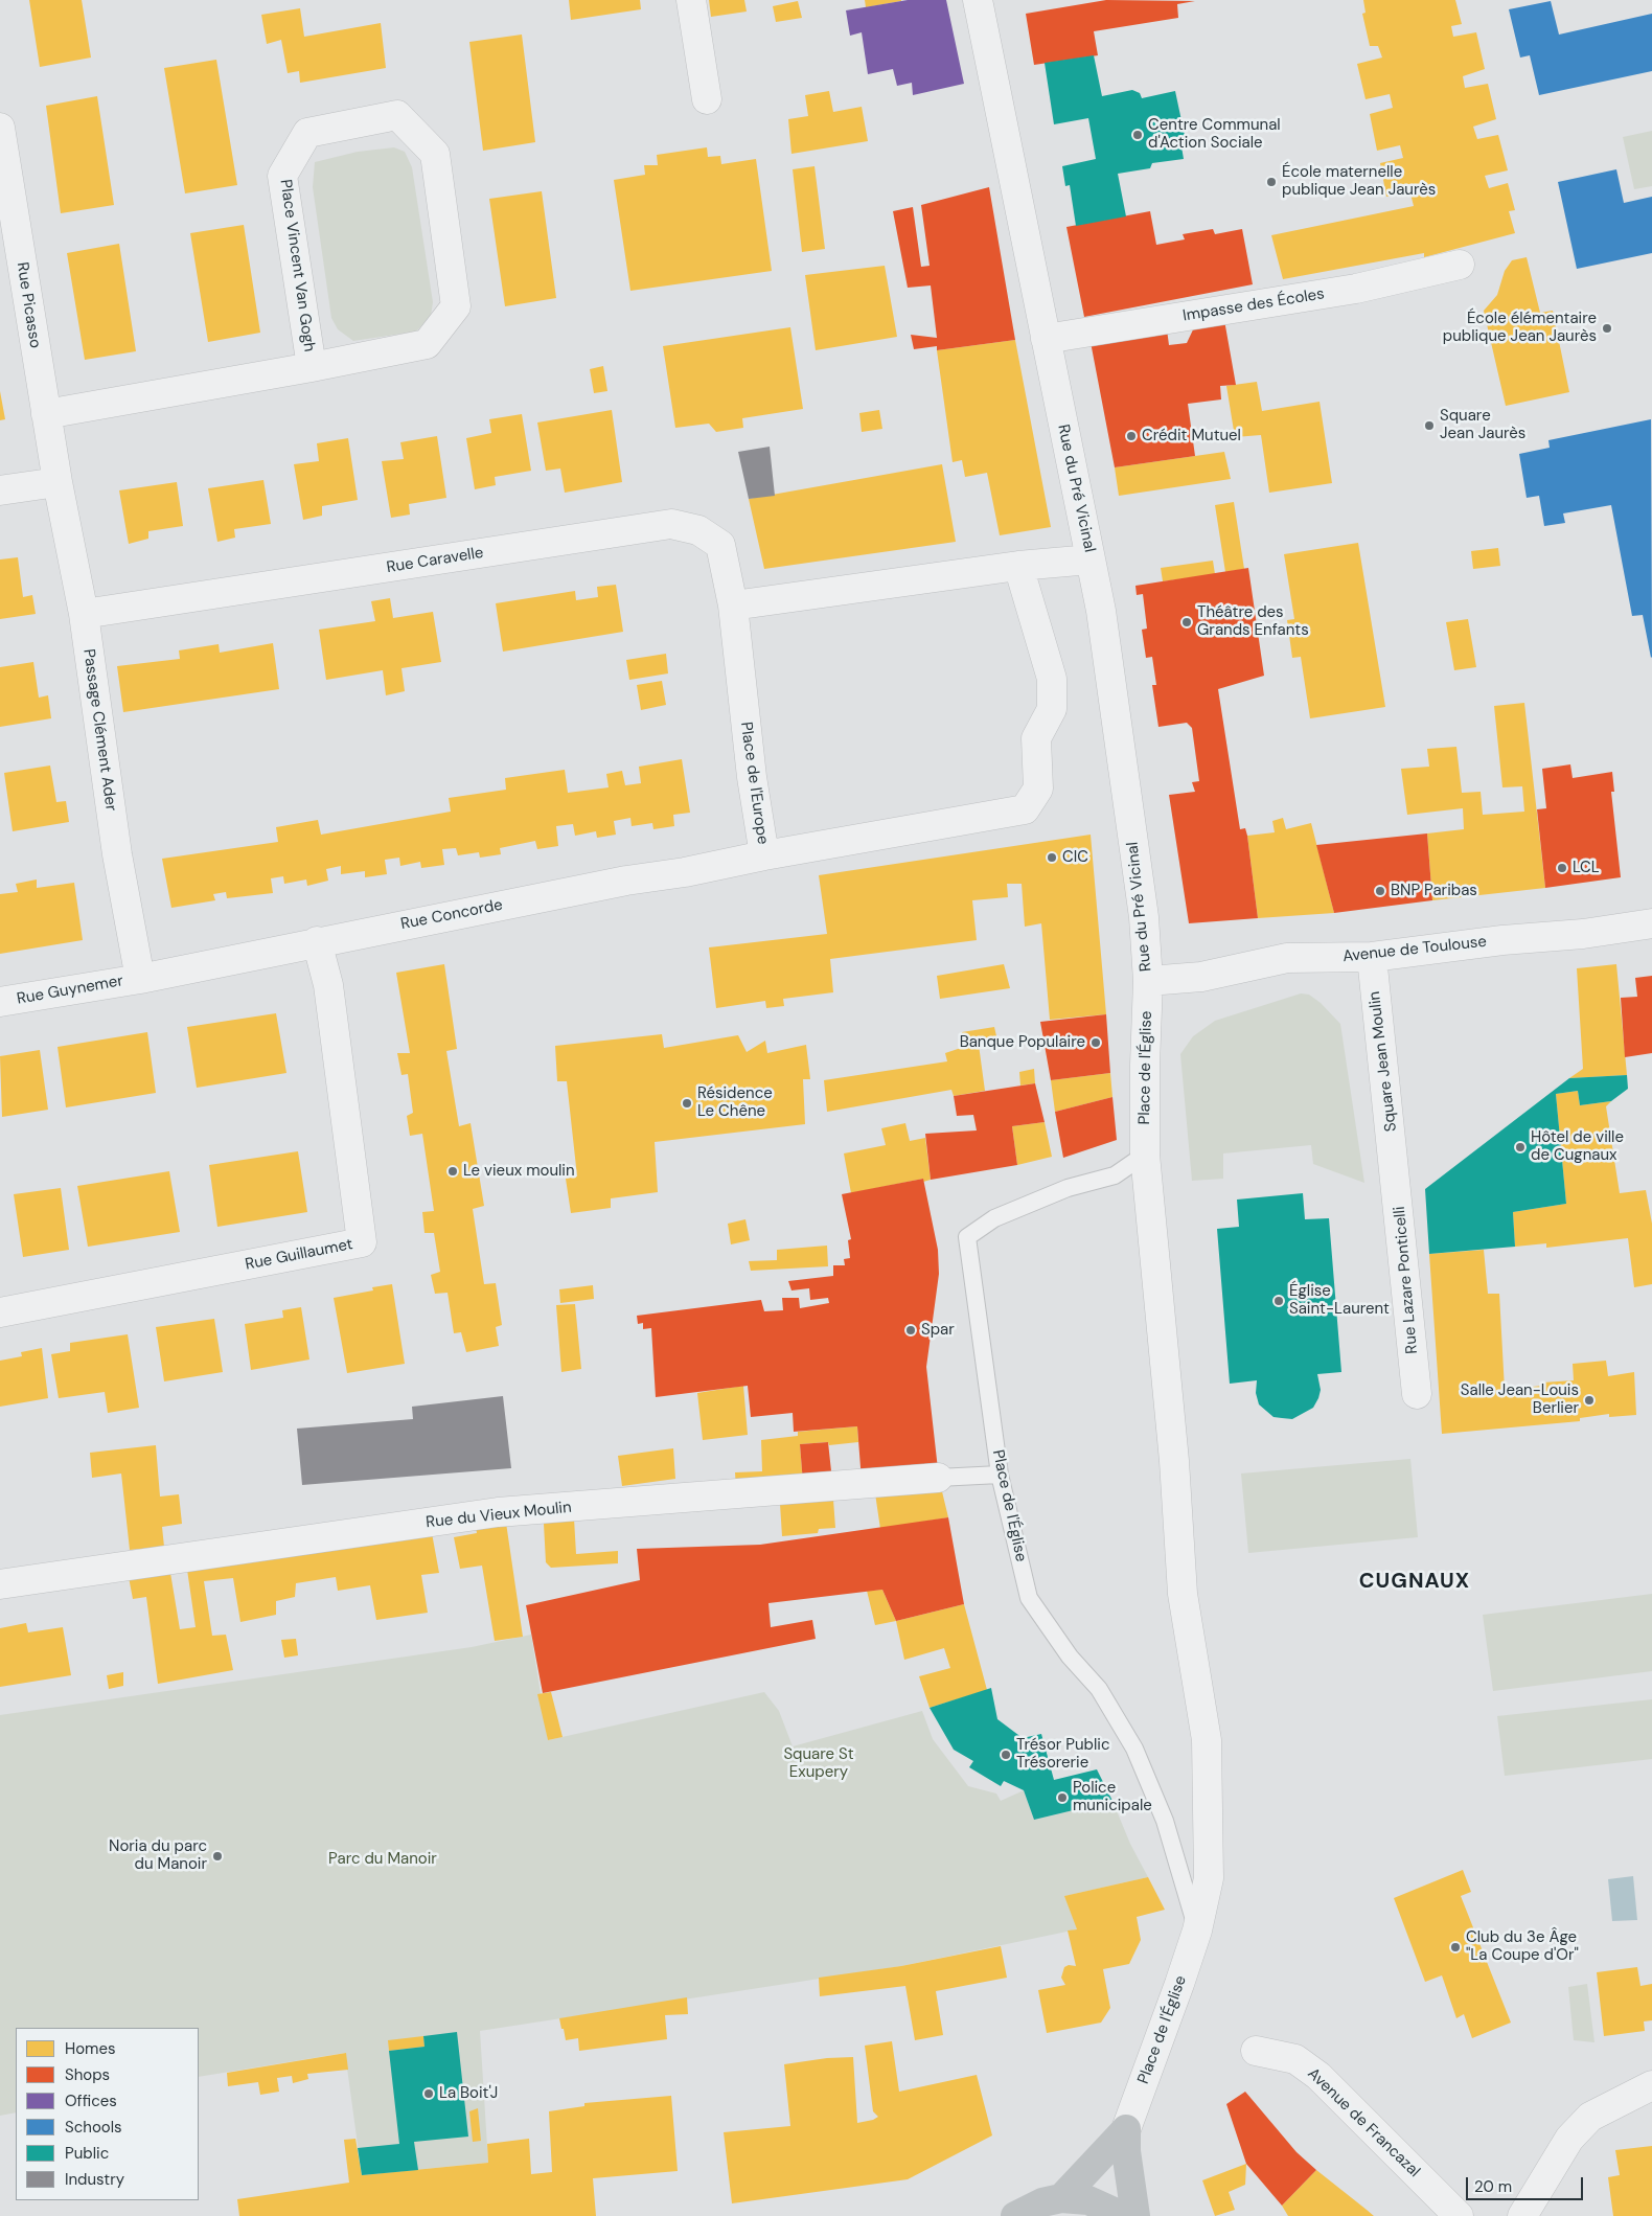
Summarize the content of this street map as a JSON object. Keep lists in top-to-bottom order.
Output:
{
  "streets": {
    "main road": ["Place de l'Église"],
    "street": [
      "Place Vincent Van Gogh",
      "Rue Picasso",
      "Impasse des Écoles",
      "Rue du Pré Vicinal",
      "Rue Caravelle",
      "Passage Clément Ader",
      "Place de l'Europe",
      "Rue Concorde",
      "Avenue de Toulouse",
      "Rue Guynemer",
      "Square Jean Moulin",
      "Rue Guillaumet",
      "Rue Lazare Ponticelli",
      "Rue du Vieux Moulin",
      "Avenue de Francazal"
    ]
  },
  "crossings": [
    ["Place Vincent Van Gogh", "Rue Picasso"],
    ["Rue Picasso", "Passage Clément Ader"],
    ["Impasse des Écoles", "Rue du Pré Vicinal"],
    ["Rue du Pré Vicinal", "Avenue de Toulouse"],
    ["Rue du Pré Vicinal", "Place de l'Église"],
    ["Rue Caravelle", "Passage Clément Ader"],
    ["Rue Caravelle", "Place de l'Europe"],
    ["Passage Clément Ader", "Rue Concorde"],
    ["Passage Clément Ader", "Rue Guynemer"],
    ["Place de l'Europe", "Rue Concorde"],
    ["Rue Concorde", "Rue Guynemer"],
    ["Rue Concorde", "Rue Guillaumet"],
    ["Avenue de Toulouse", "Square Jean Moulin"],
    ["Avenue de Toulouse", "Place de l'Église"],
    ["Square Jean Moulin", "Rue Lazare Ponticelli"],
    ["Place de l'Église", "Rue du Vieux Moulin"]
  ],
  "districts": ["CUGNAUX"],
  "parks": ["Square St Exupery", "Parc du Manoir"],
  "places": [
    "Centre Communal d'Action Sociale",
    "École maternelle publique Jean Jaurès",
    "École élémentaire publique Jean Jaurès",
    "Square Jean Jaurès",
    "Crédit Mutuel",
    "Théâtre des Grands Enfants",
    "CIC",
    "LCL",
    "BNP Paribas",
    "Banque Populaire",
    "Résidence Le Chêne",
    "Hôtel de ville de Cugnaux",
    "Le vieux moulin",
    "Église Saint-Laurent",
    "Spar",
    "Salle Jean-Louis Berlier",
    "Trésor Public Trésorerie",
    "Police municipale",
    "Noria du parc du Manoir",
    "Club du 3e Âge \"La Coupe d'Or\"",
    "La Boit'J"
  ],
  "legend": [
    "Homes",
    "Shops",
    "Offices",
    "Schools",
    "Public",
    "Industry"
  ],
  "scale_bar": "20 m"
}
